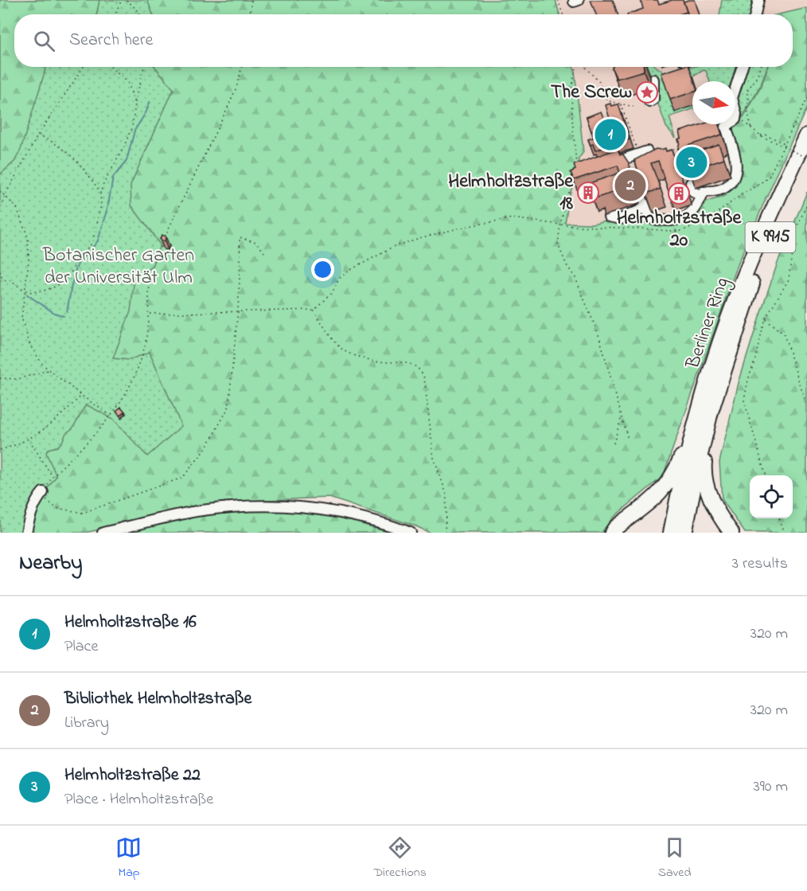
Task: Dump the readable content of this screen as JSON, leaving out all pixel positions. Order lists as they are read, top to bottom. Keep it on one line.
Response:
{"streets":{"highway":["K 9915","Berliner Ring"]},"parks":["Botanischer Garten der Universität Ulm"],"places":{"place":["The Screw"],"building":["Helmholtzstraße 18","Helmholtzstraße 20"]},"north":"right","page":{"search":"Search here","pins":["1","3","2"],"heading":["Nearby","3 results"],"list":[{"mark":"1","name":"Helmholtzstraße 16","note":"Place","value":"320 m"},{"mark":"2","name":"Bibliothek Helmholtzstraße","note":"Library","value":"320 m"},{"mark":"3","name":"Helmholtzstraße 22","note":"Place · Helmholtzstraße","value":"390 m"}],"nav":["Map","Directions","Saved"]}}
